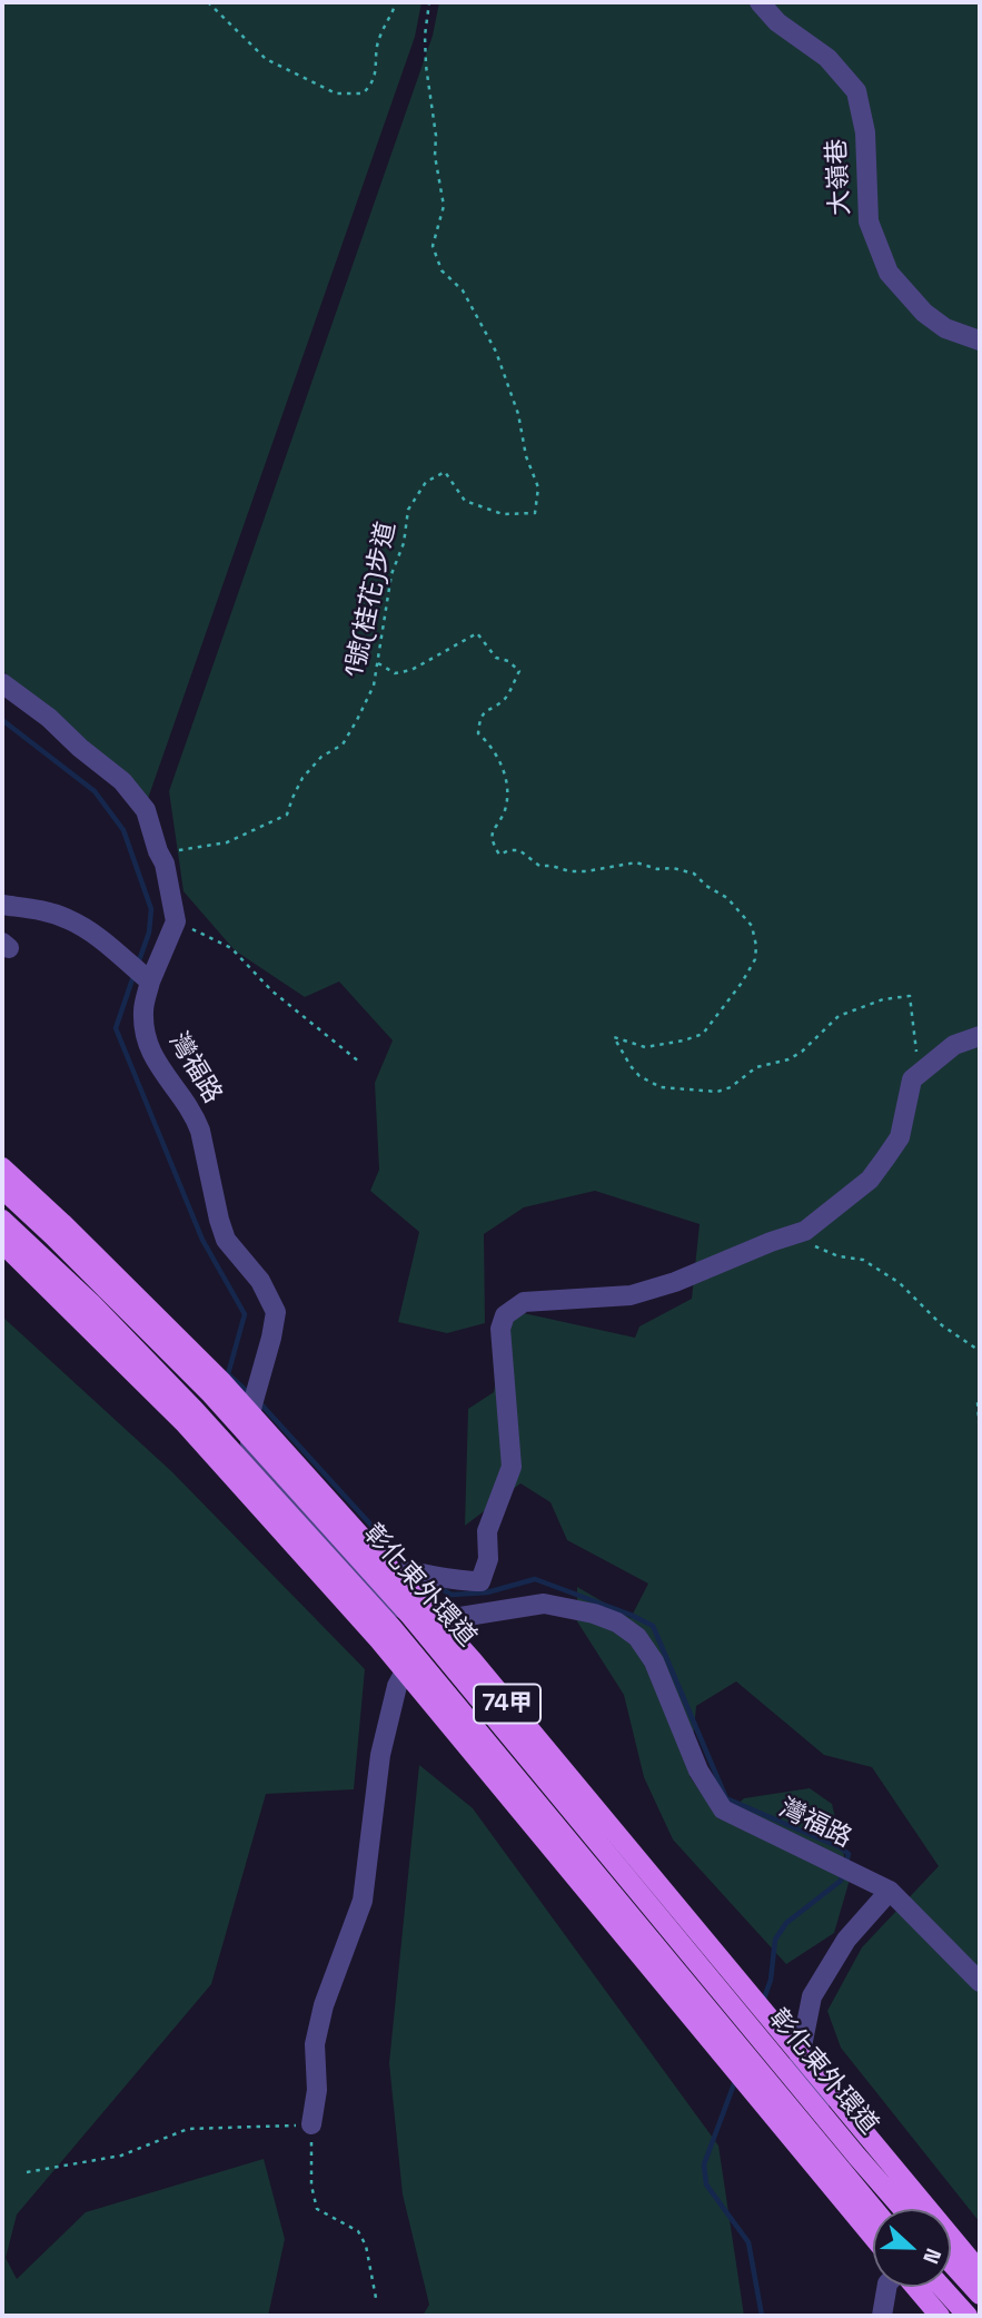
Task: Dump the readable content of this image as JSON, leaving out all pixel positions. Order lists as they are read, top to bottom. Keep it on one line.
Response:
{"streets":{"main road":["彰化東外環道","74甲"],"street":["大嶺巷","灣福路"],"path":["1號(桂花)步道"]},"north":"right"}
